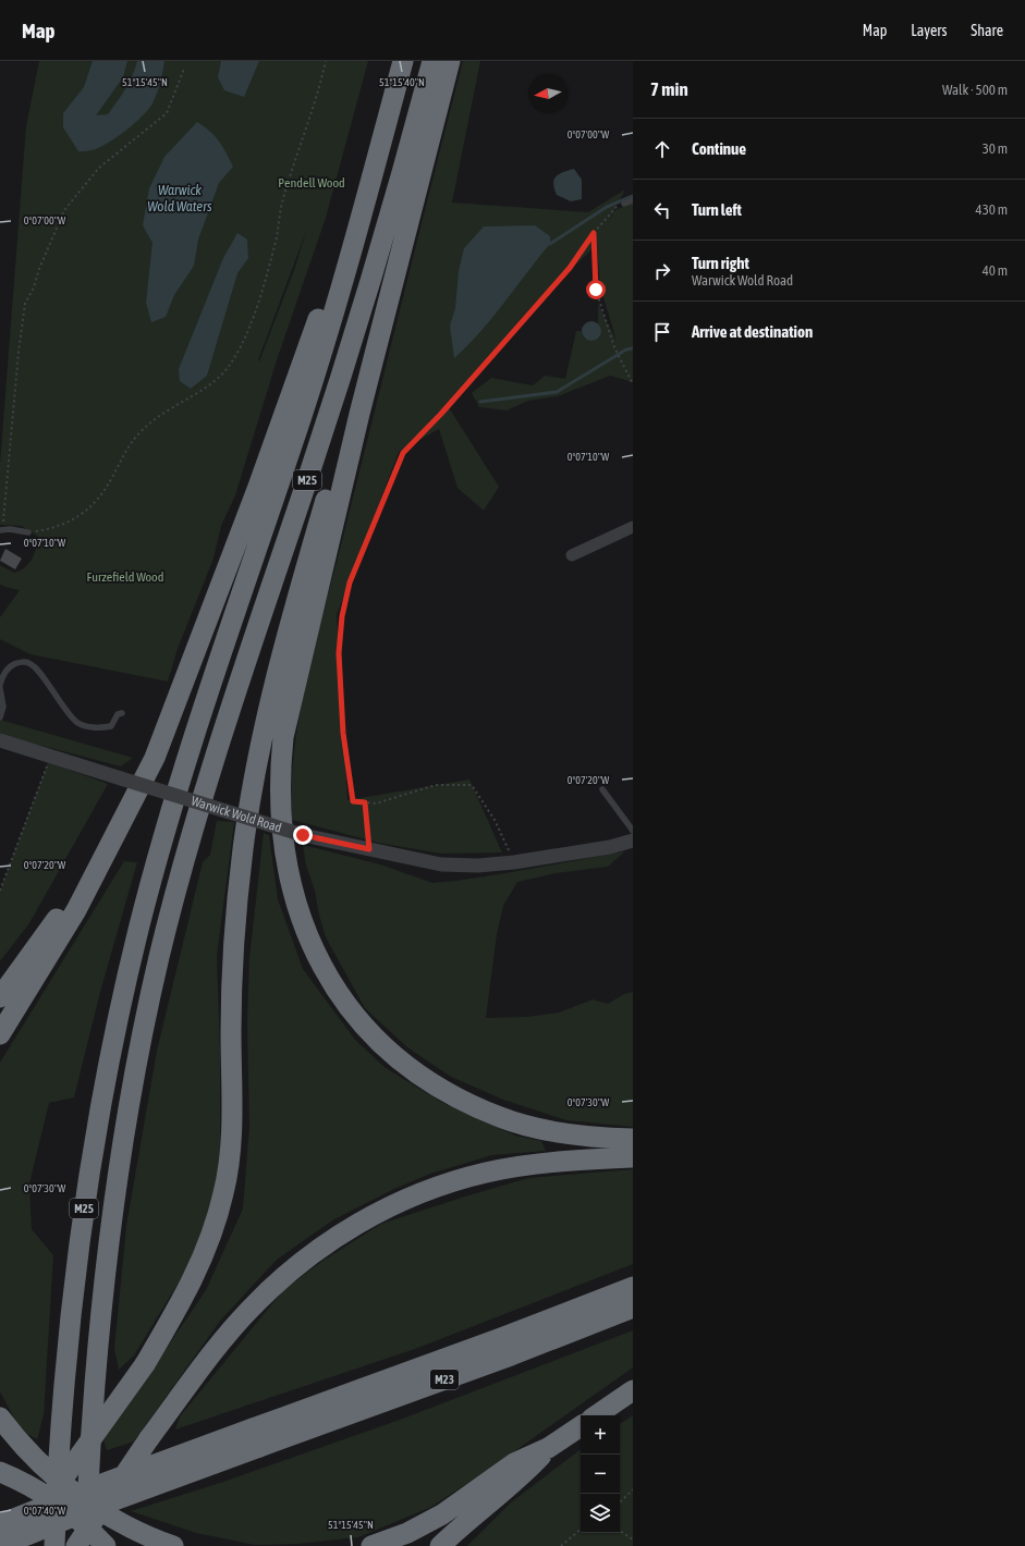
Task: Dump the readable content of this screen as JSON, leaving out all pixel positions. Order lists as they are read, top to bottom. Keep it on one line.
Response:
{"streets":{"highway":["M25","M23"],"street":["Warwick Wold Road"]},"water":["Warwick Wold Waters"],"parks":["Pendell Wood","Furzefield Wood"],"north":"left","page":{"header":"Map","nav":["Map","Layers","Share"],"heading":["7 min","Walk · 500 m"],"list":[["Continue","30 m"],["Turn left","430 m"],["Turn right","Warwick Wold Road","40 m"],"Arrive at destination"],"map_buttons":["+","−"]},"coordinates":["51°15'45\"N","51°15'40\"N","0°07'00\"W","0°07'10\"W","0°07'20\"W","0°07'30\"W","0°07'40\"W"]}
